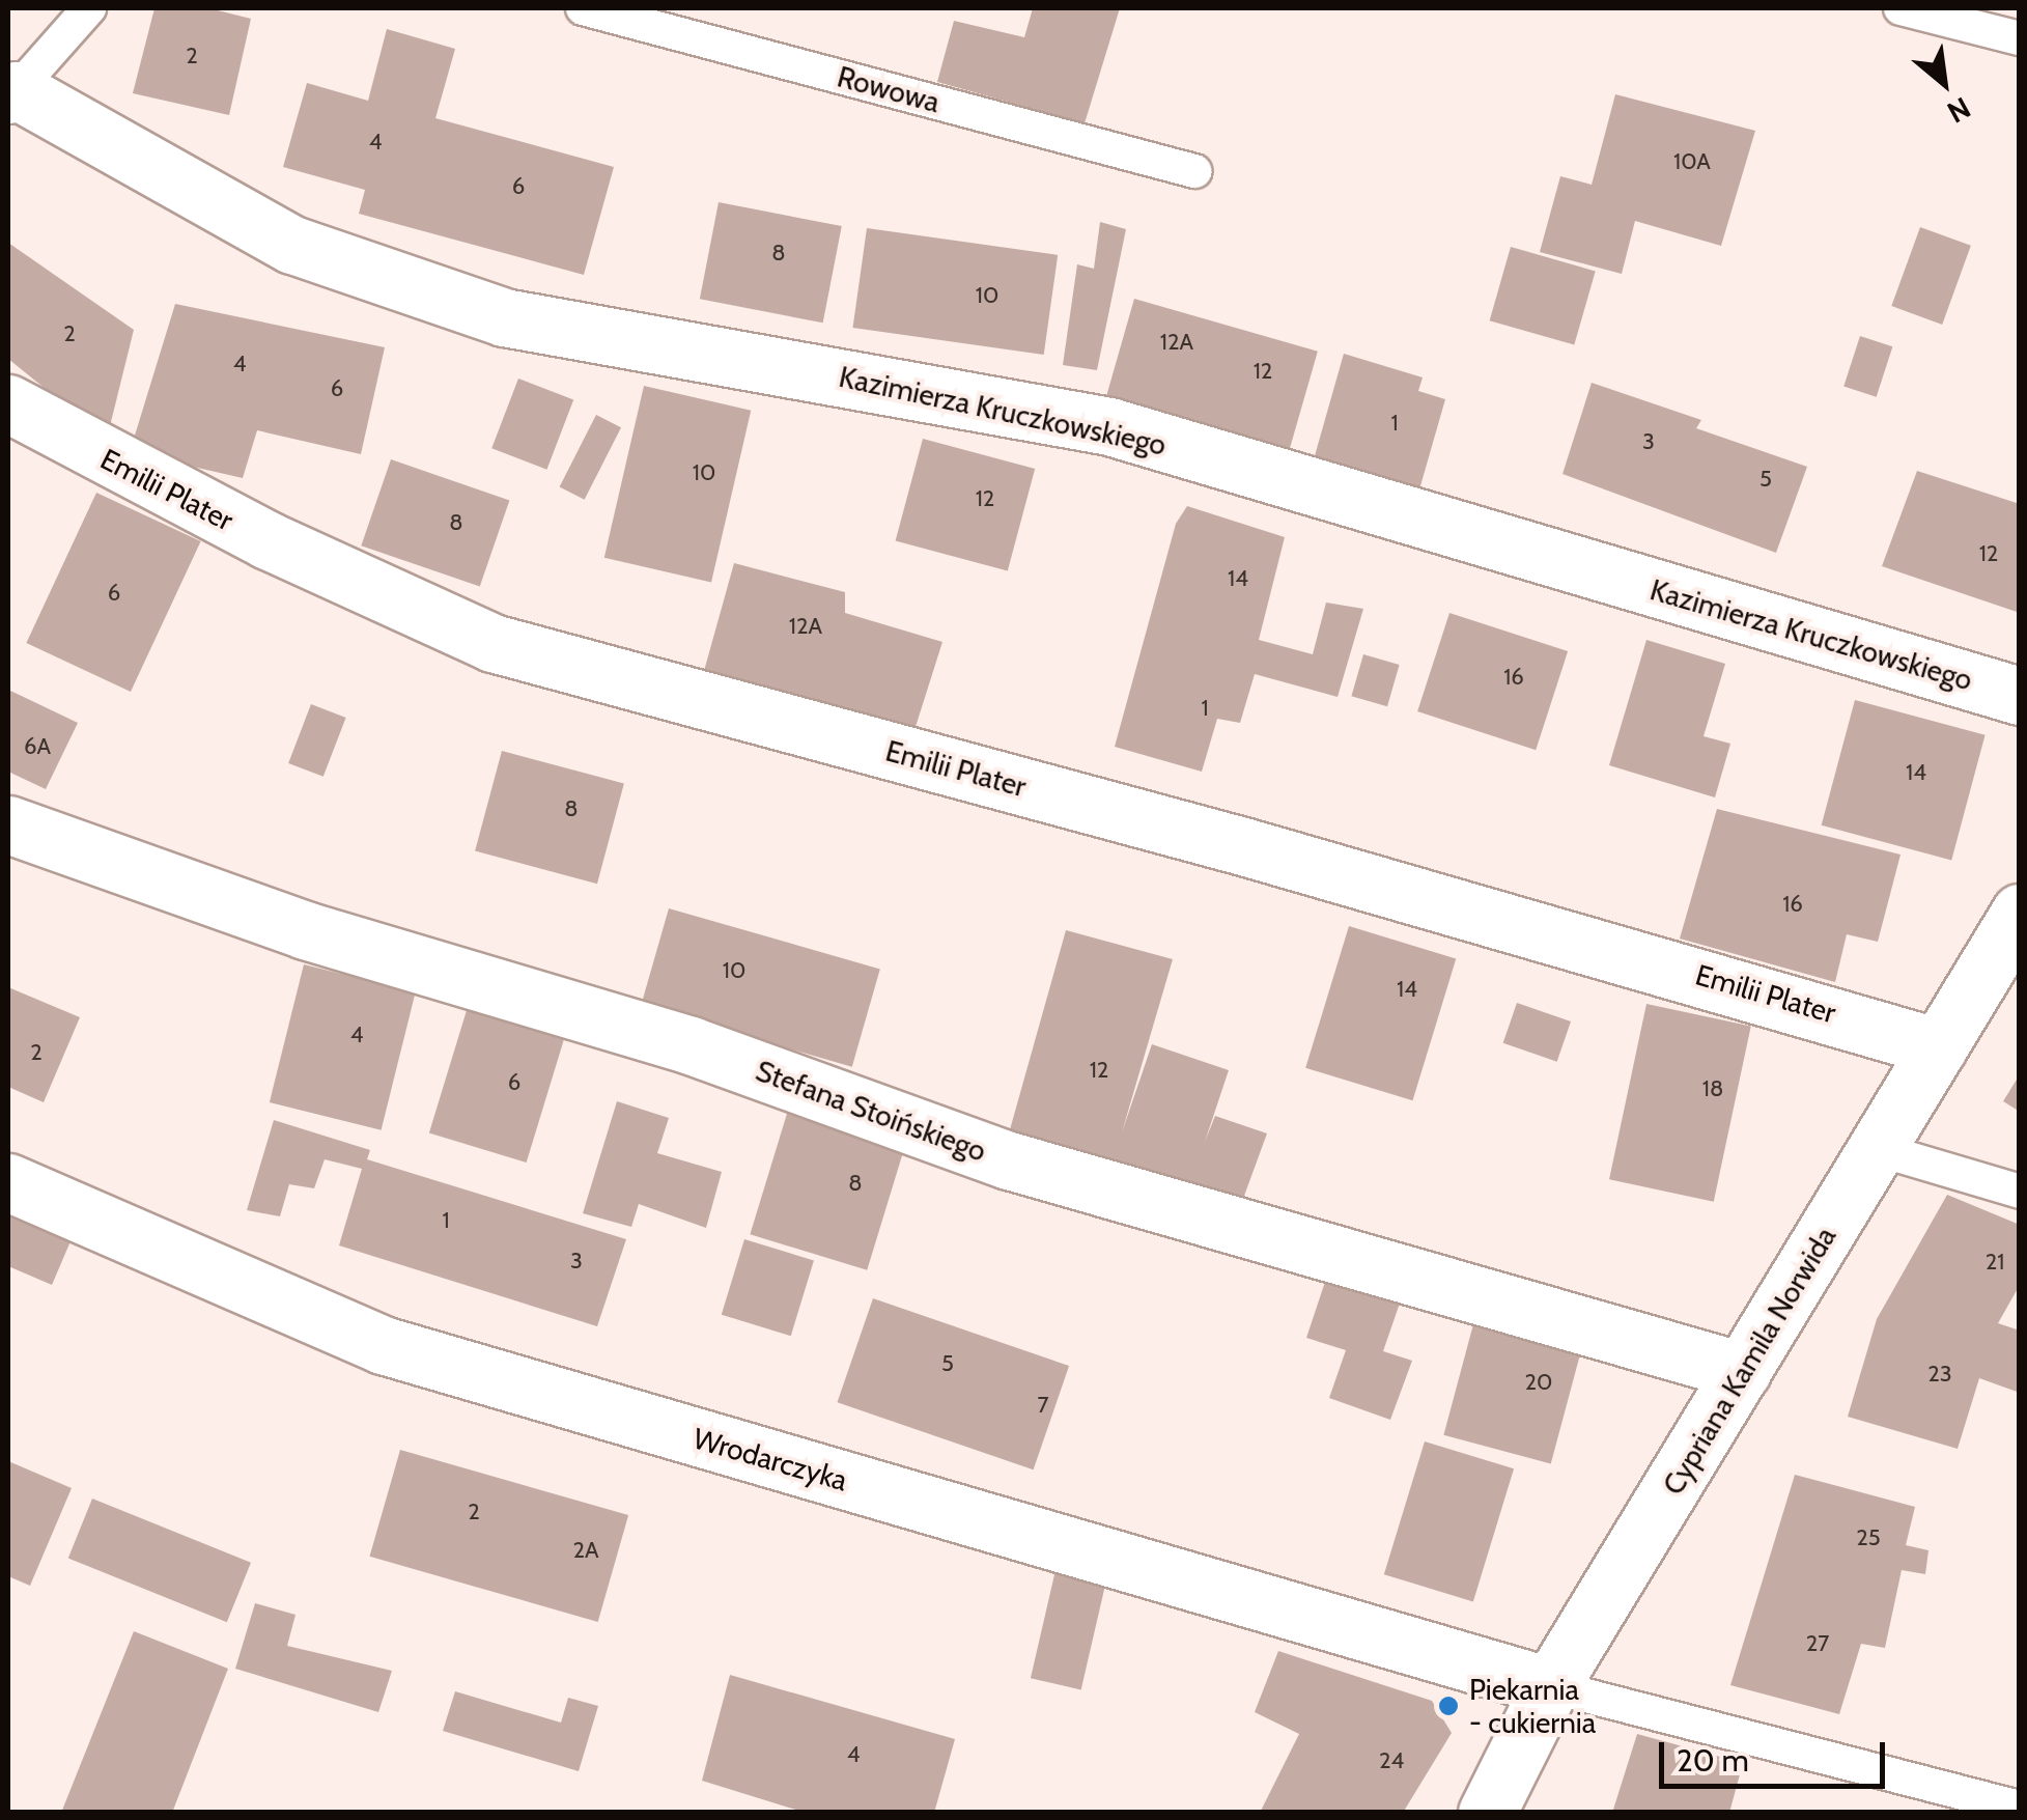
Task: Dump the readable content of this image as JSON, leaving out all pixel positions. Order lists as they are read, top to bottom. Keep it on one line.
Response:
{"streets":{"street":["Kazimierza Kruczkowskiego","Emilii Plater","Stefana Stoińskiego","Cypriana Kamila Norwida","Wrodarczyka"],"lane":["Rowowa"]},"crossings":[["Emilii Plater","Cypriana Kamila Norwida"],["Stefana Stoińskiego","Cypriana Kamila Norwida"],["Cypriana Kamila Norwida","Wrodarczyka"]],"places":["Piekarnia - cukiernia"],"house_numbers":["2","4","10A","6","8","10","2","12A","4","12","6","1","3","10","5","12","8","12","14","6","12A","16","1","6A","14","8","16","10","14","4","2","12","6","18","8","1","3","21","5","23","20","7","2","25","2A","27","4","24"],"scale_bar":"20 m","north":"bottom right"}
